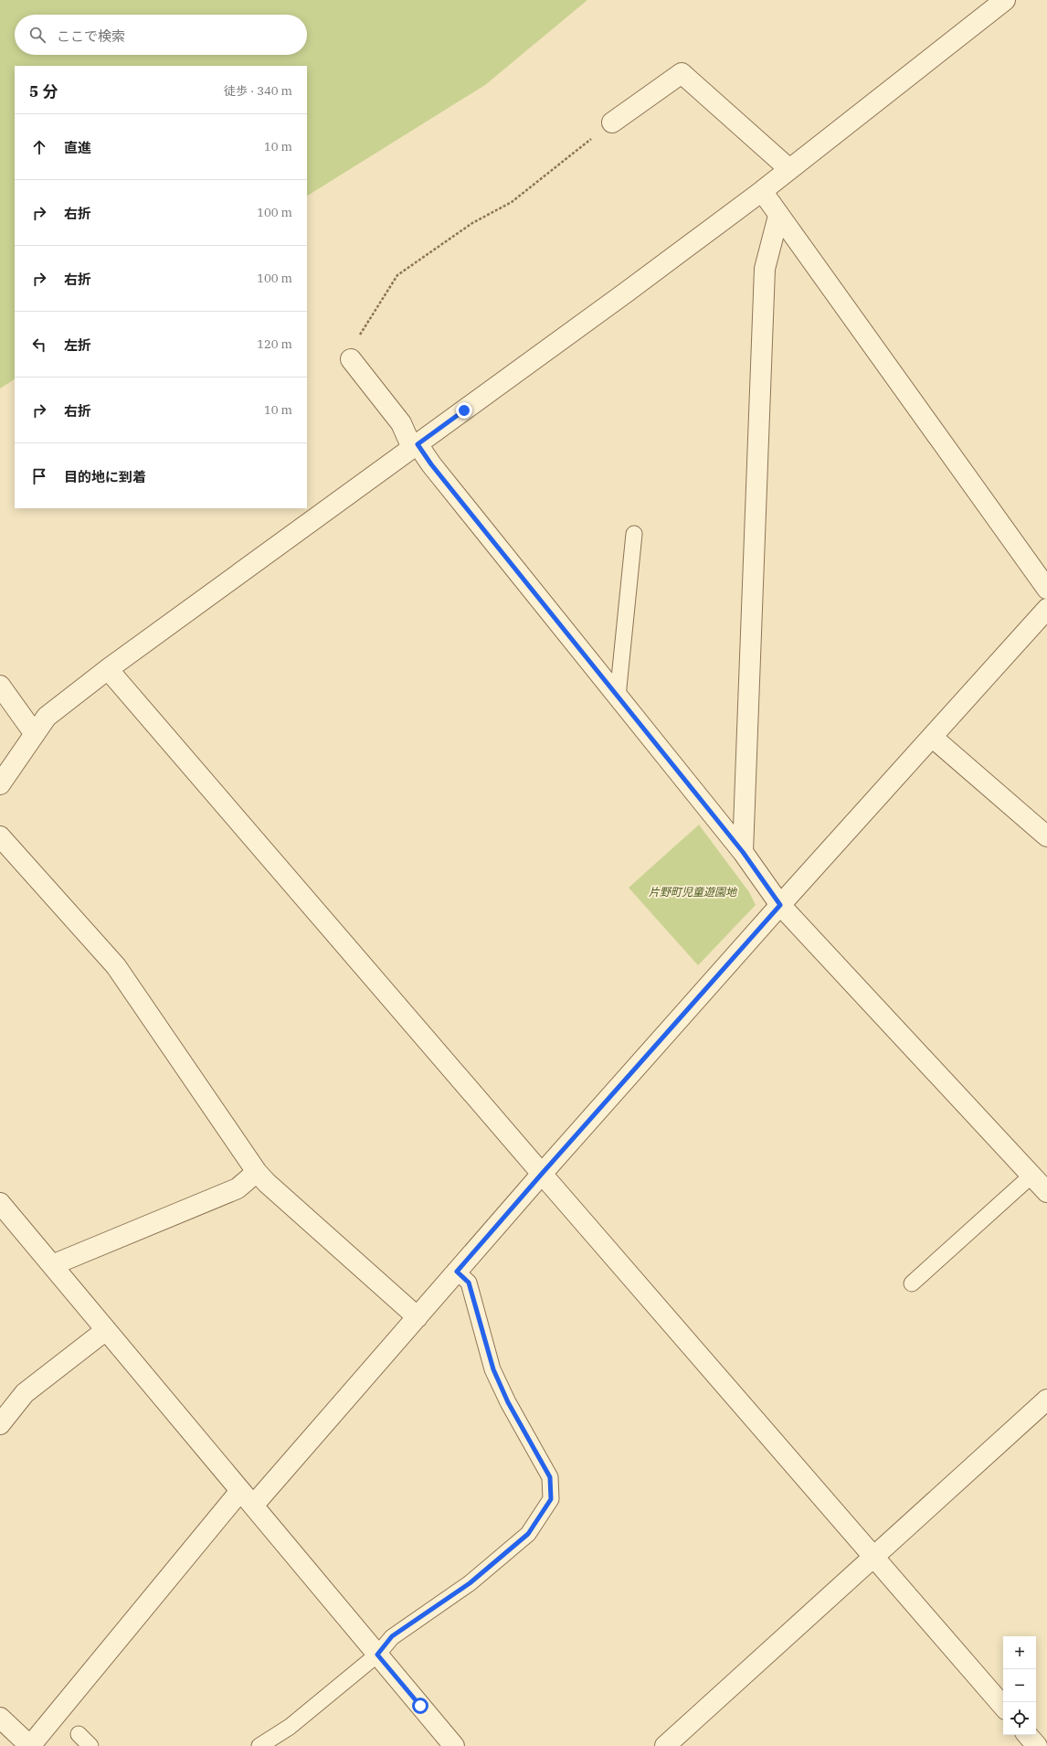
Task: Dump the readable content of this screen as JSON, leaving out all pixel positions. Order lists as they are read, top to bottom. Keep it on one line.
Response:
{"parks":["片野町児童遊園地"],"page":{"search":"ここで検索","heading":["5 分","徒歩 · 340 m"],"list":[["直進","10 m"],["右折","100 m"],["右折","100 m"],["左折","120 m"],["右折","10 m"],"目的地に到着"],"map_buttons":["+","−"]}}
